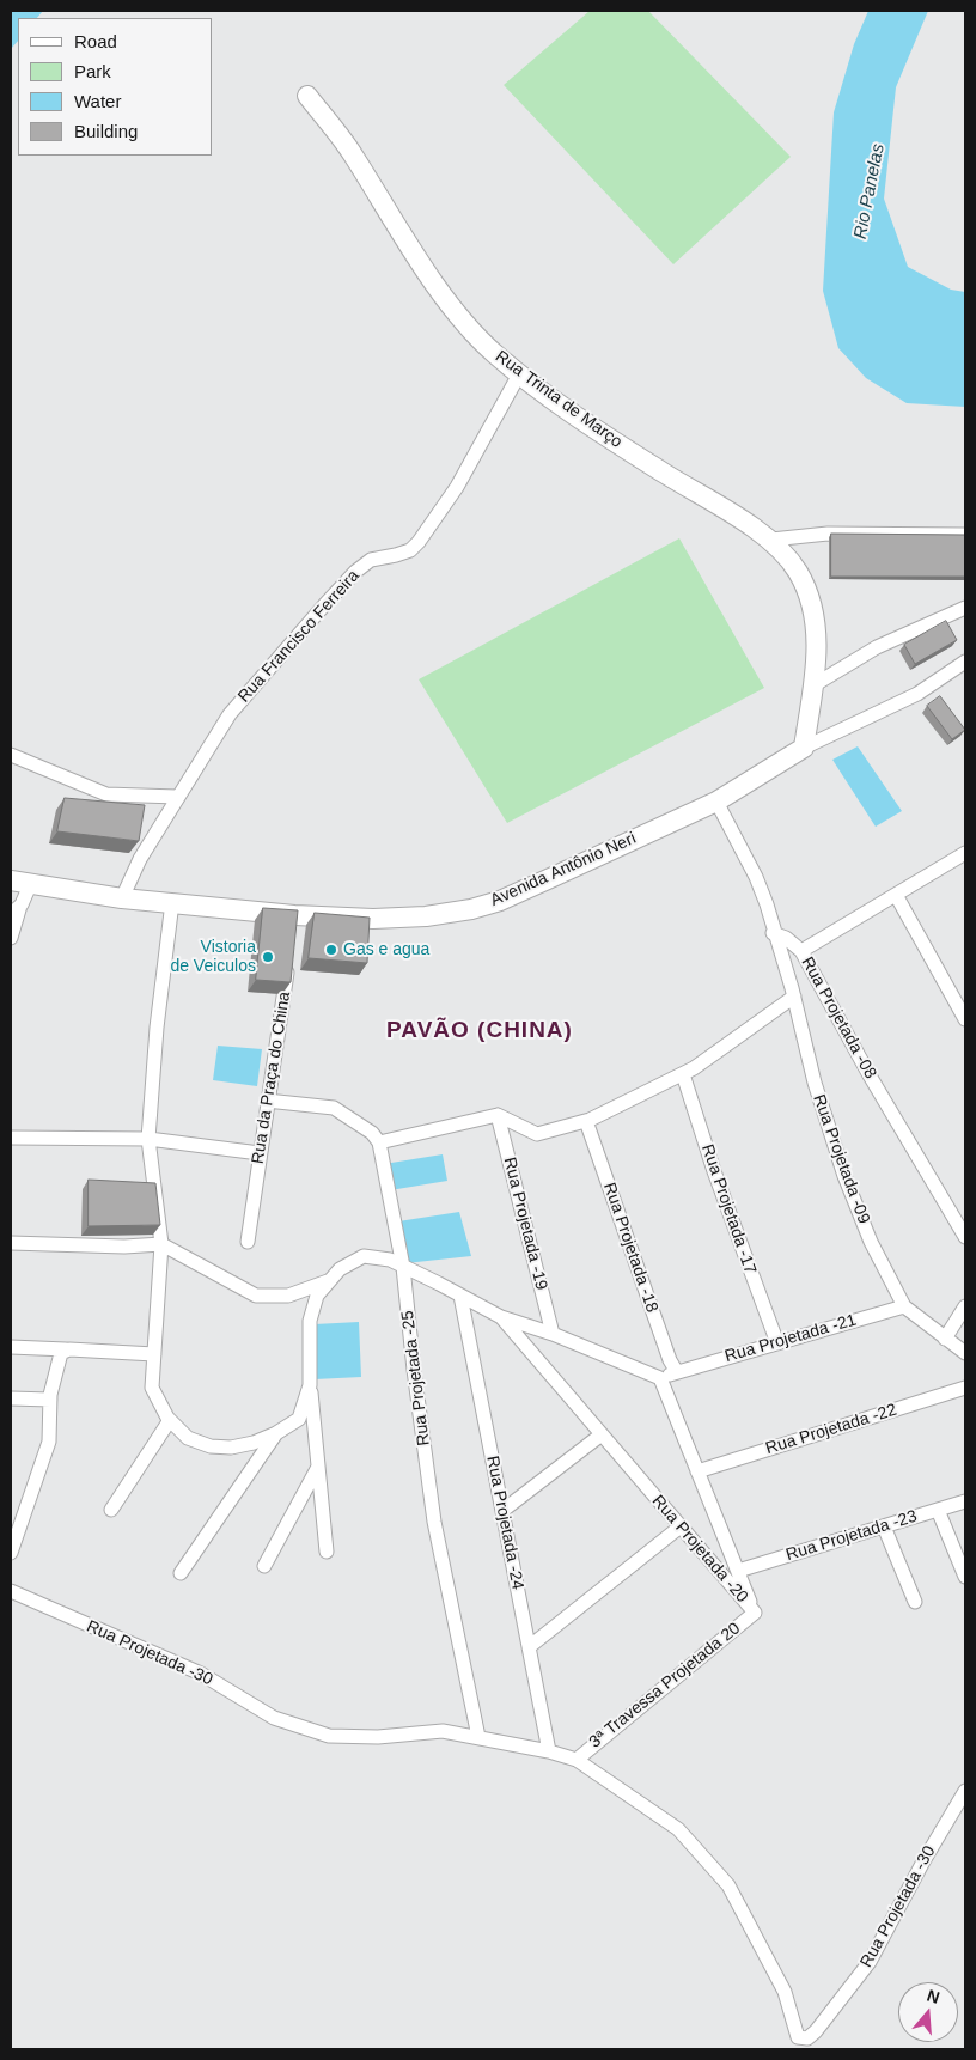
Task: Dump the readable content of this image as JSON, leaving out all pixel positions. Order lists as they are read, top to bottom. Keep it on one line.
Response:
{"streets":{"street":["Rua Trinta de Março","Rua Francisco Ferreira","Avenida Antônio Neri","Rua Projetada -08","Rua da Praça do China","Rua Projetada -09","Rua Projetada -17","Rua Projetada -19","Rua Projetada -18","Rua Projetada -21","Rua Projetada -25","Rua Projetada -22","Rua Projetada -24","Rua Projetada -23","Rua Projetada -20","Rua Projetada -30","3ª Travessa Projetada 20"]},"crossings":[["Rua Trinta de Março","Rua Francisco Ferreira"],["Rua Francisco Ferreira","Avenida Antônio Neri"],["Rua Projetada -08","Rua Projetada -09"],["Rua Projetada -09","Rua Projetada -21"],["Rua Projetada -17","Rua Projetada -21"],["Rua Projetada -18","Rua Projetada -21"],["Rua Projetada -21","Rua Projetada -20"],["Rua Projetada -25","Rua Projetada -20"],["Rua Projetada -25","Rua Projetada -30"],["Rua Projetada -22","Rua Projetada -20"],["Rua Projetada -24","Rua Projetada -20"],["Rua Projetada -24","Rua Projetada -30"],["Rua Projetada -23","Rua Projetada -20"],["Rua Projetada -20","3ª Travessa Projetada 20"],["Rua Projetada -30","3ª Travessa Projetada 20"]],"districts":["PAVÃO (CHINA)"],"water":["Rio Panelas"],"places":["Gas e agua","Vistoria de Veiculos"],"legend":["Road","Park","Water","Building"],"north":"top"}
